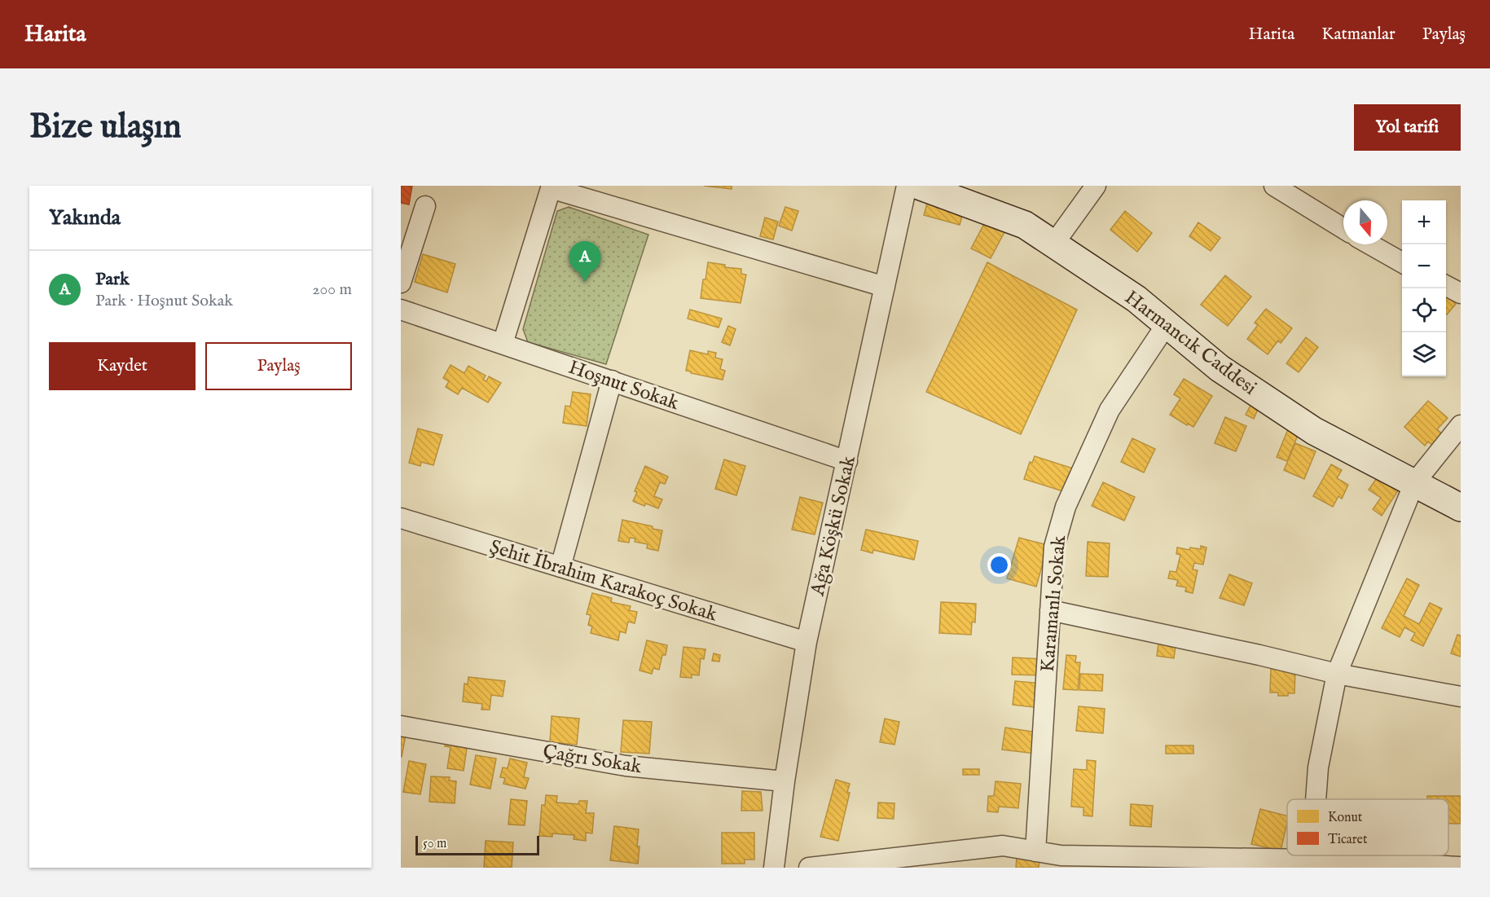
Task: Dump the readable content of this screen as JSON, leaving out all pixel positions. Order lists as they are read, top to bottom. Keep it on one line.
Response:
{"streets":{"street":["Harmancık Caddesi","Hoşnut Sokak","Ağa Köşkü Sokak","Şehit İbrahim Karakoç Sokak","Karamanlı Sokak","Çağrı Sokak"]},"crossings":[["Harmancık Caddesi","Karamanlı Sokak"],["Hoşnut Sokak","Ağa Köşkü Sokak"],["Ağa Köşkü Sokak","Şehit İbrahim Karakoç Sokak"],["Ağa Köşkü Sokak","Çağrı Sokak"]],"legend":["Konut","Ticaret"],"scale_bar":"50 m","north":"bottom","page":{"header":"Harita","nav":["Harita","Katmanlar","Paylaş"],"buttons":["Yol tarifi",["Kaydet","Paylaş"]],"title":"Bize ulaşın","heading":"Yakında","map_buttons":["+","−"],"pins":"A","list":[{"mark":"A","name":"Park","note":"Park · Hoşnut Sokak","value":"200 m"}],"scale":"50 m"}}
